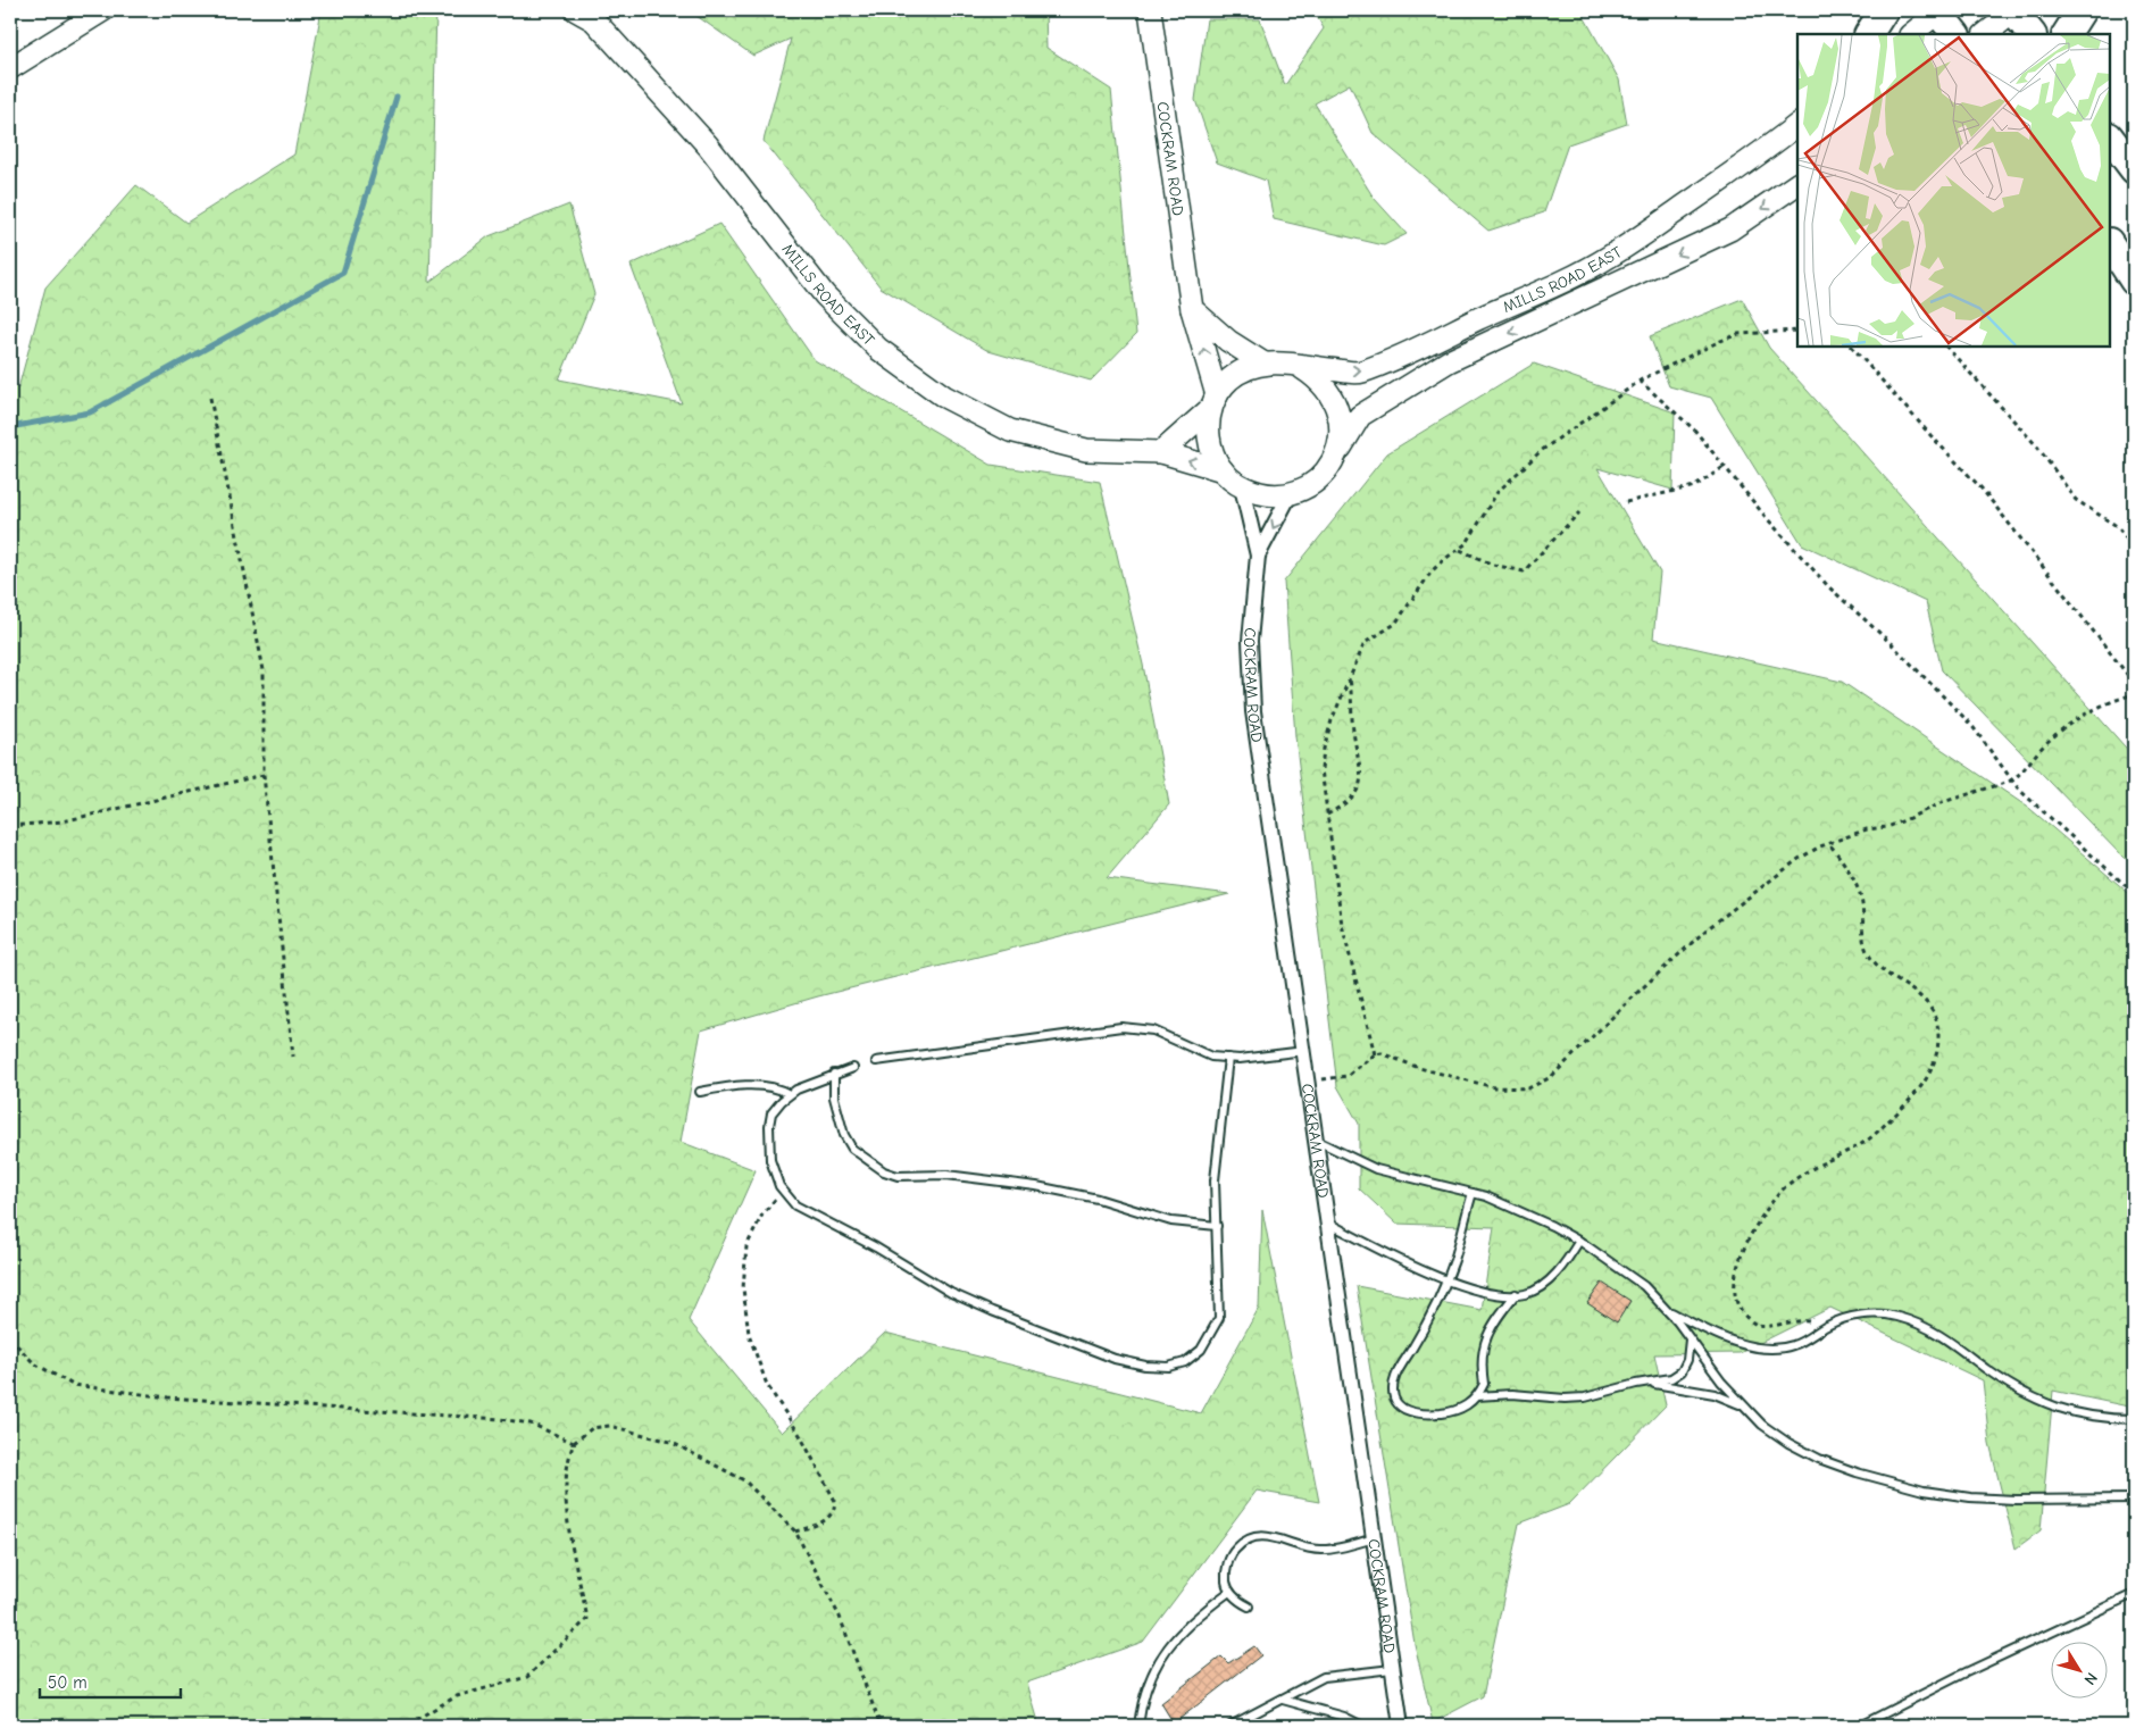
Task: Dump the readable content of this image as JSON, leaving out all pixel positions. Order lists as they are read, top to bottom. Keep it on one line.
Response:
{"streets":{"main road":["COCKRAM ROAD","MILLS ROAD EAST"]},"crossings":[["COCKRAM ROAD","MILLS ROAD EAST"]],"scale_bar":"50 m","north":"bottom right"}
